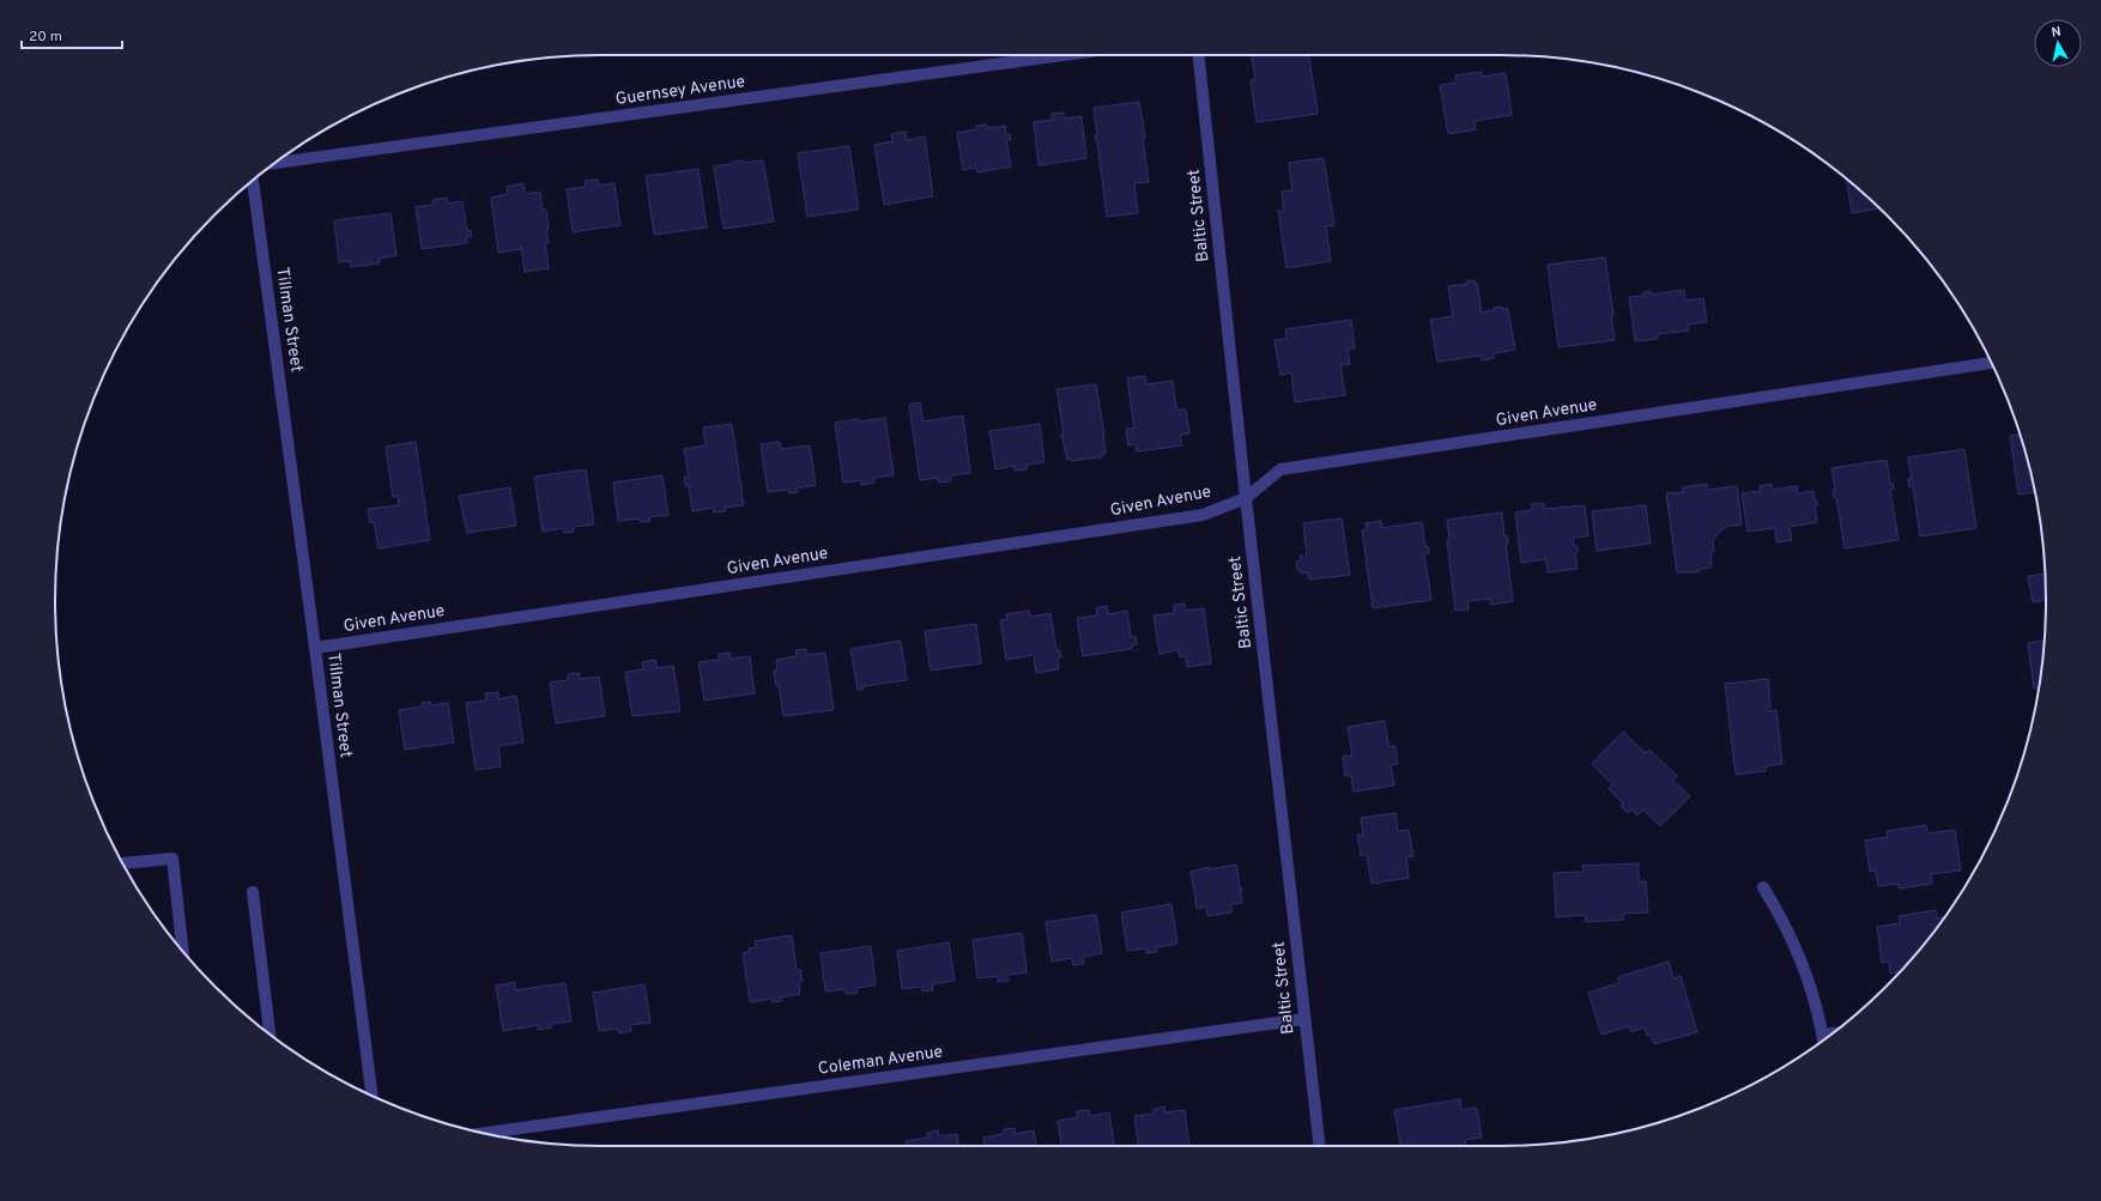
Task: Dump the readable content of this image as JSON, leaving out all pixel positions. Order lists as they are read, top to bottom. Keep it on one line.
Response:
{"streets":{"street":["Guernsey Avenue","Baltic Street","Tillman Street","Given Avenue","Coleman Avenue"]},"crossings":[["Baltic Street","Given Avenue"],["Baltic Street","Coleman Avenue"],["Tillman Street","Given Avenue"]],"scale_bar":"20 m","north":"top"}
